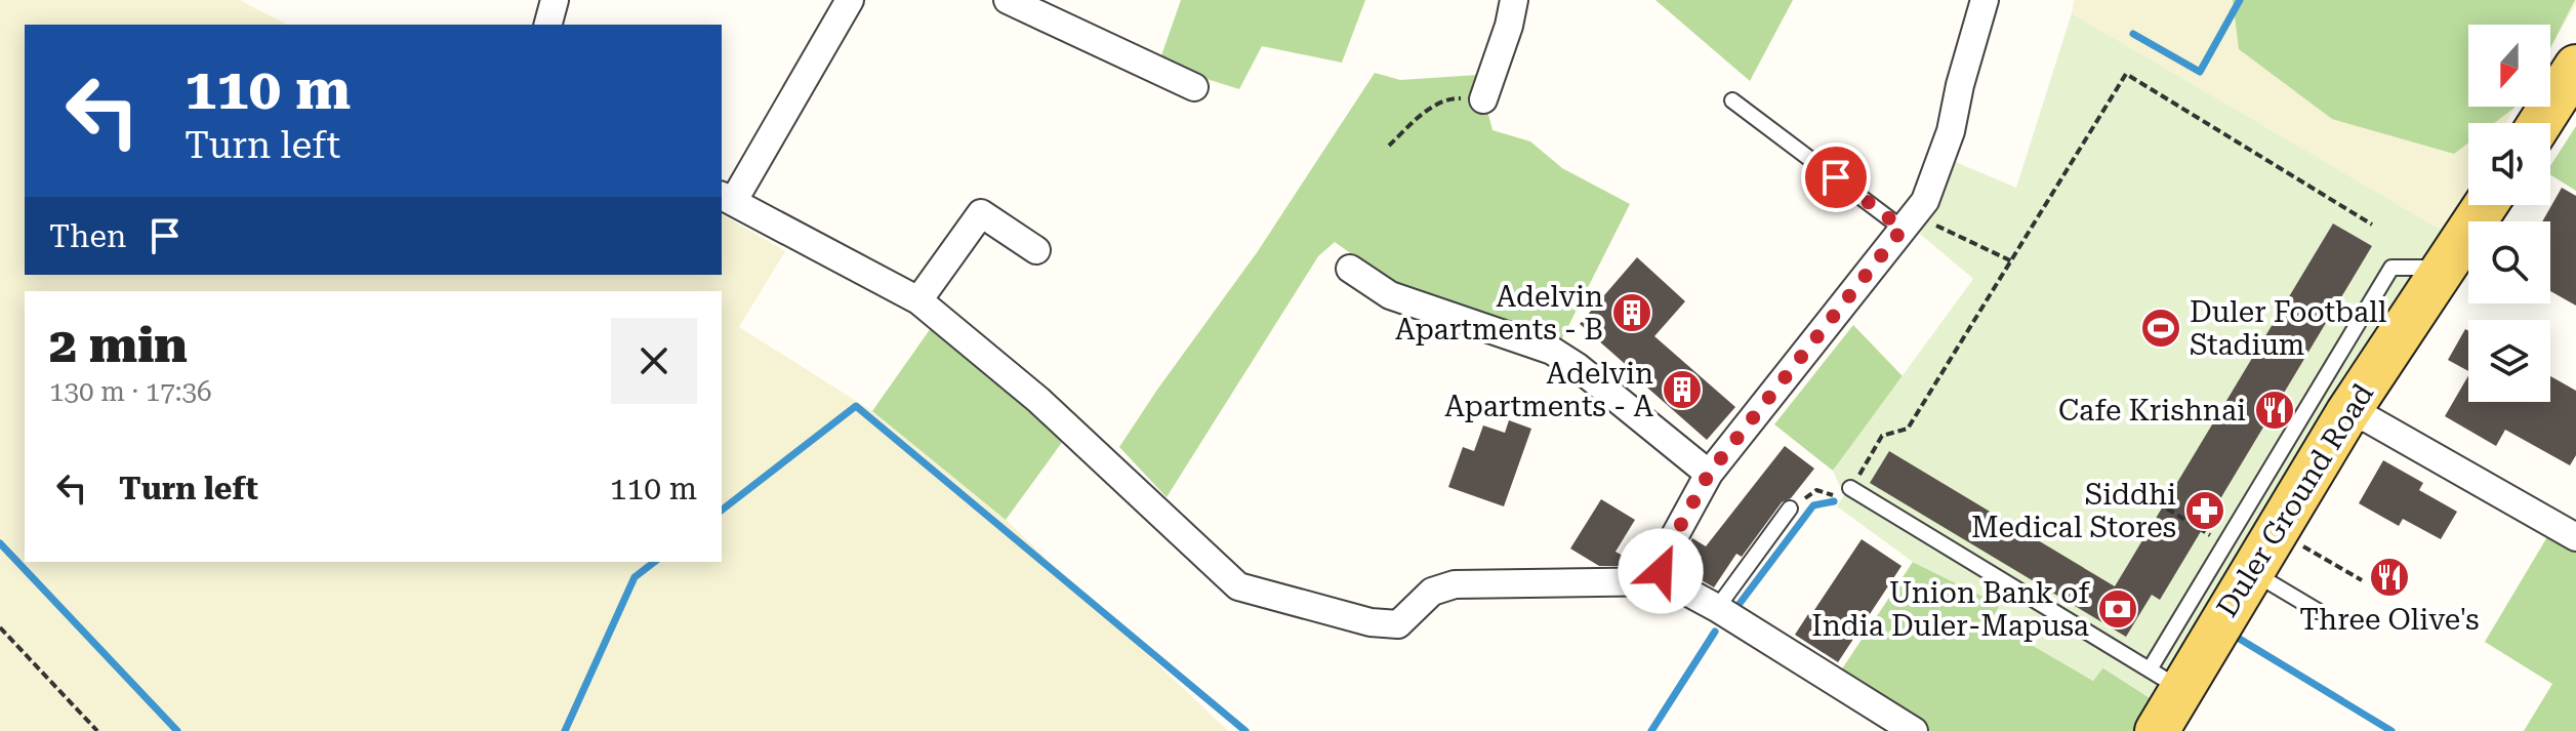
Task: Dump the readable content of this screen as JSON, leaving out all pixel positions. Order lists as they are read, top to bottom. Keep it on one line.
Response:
{"streets":{"main road":["Duler Ground Road"]},"places":{"building":["Adelvin Apartments - B","Adelvin Apartments - A"],"sports":["Duler Football Stadium"],"restaurant":["Cafe Krishnai","Three Olive's"],"pharmacy":["Siddhi Medical Stores"],"bank":["Union Bank of India Duler-Mapusa"]},"north":"bottom","page":{"turn":["110 m","Turn left"],"then":"Then","heading":["2 min","130 m · 17:36"],"list":[{"name":"Turn left","value":"110 m"}]}}
